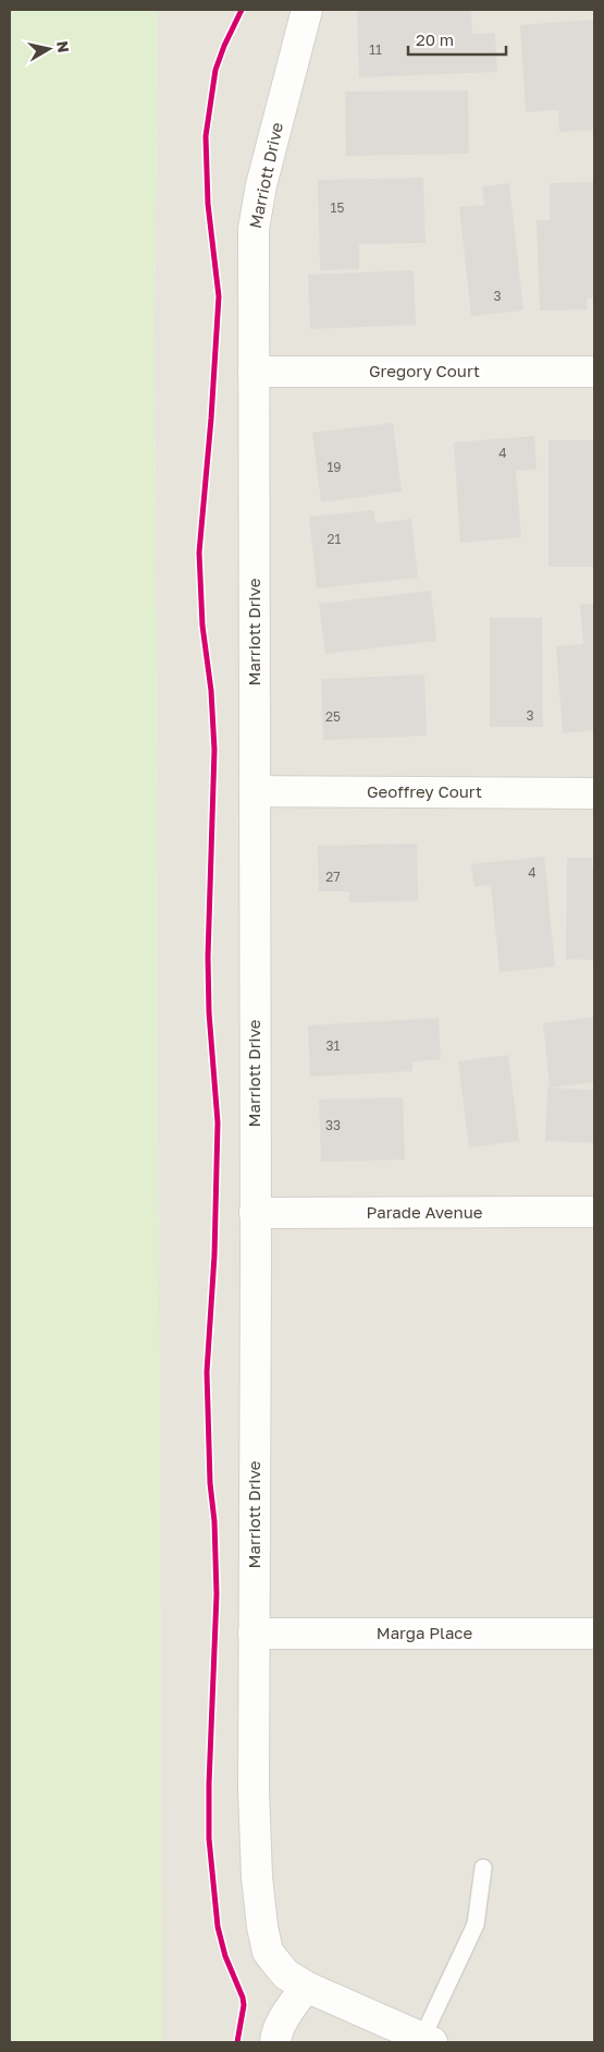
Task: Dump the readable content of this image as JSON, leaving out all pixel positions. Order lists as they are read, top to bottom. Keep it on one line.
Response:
{"streets":{"street":["Marriott Drive","Gregory Court","Geoffrey Court","Parade Avenue","Marga Place"]},"crossings":[["Marriott Drive","Gregory Court"],["Marriott Drive","Geoffrey Court"],["Marriott Drive","Parade Avenue"],["Marriott Drive","Marga Place"]],"house_numbers":["11","15","3","4","19","21","3","25","4","27","31","33"],"scale_bar":"20 m","north":"right"}
